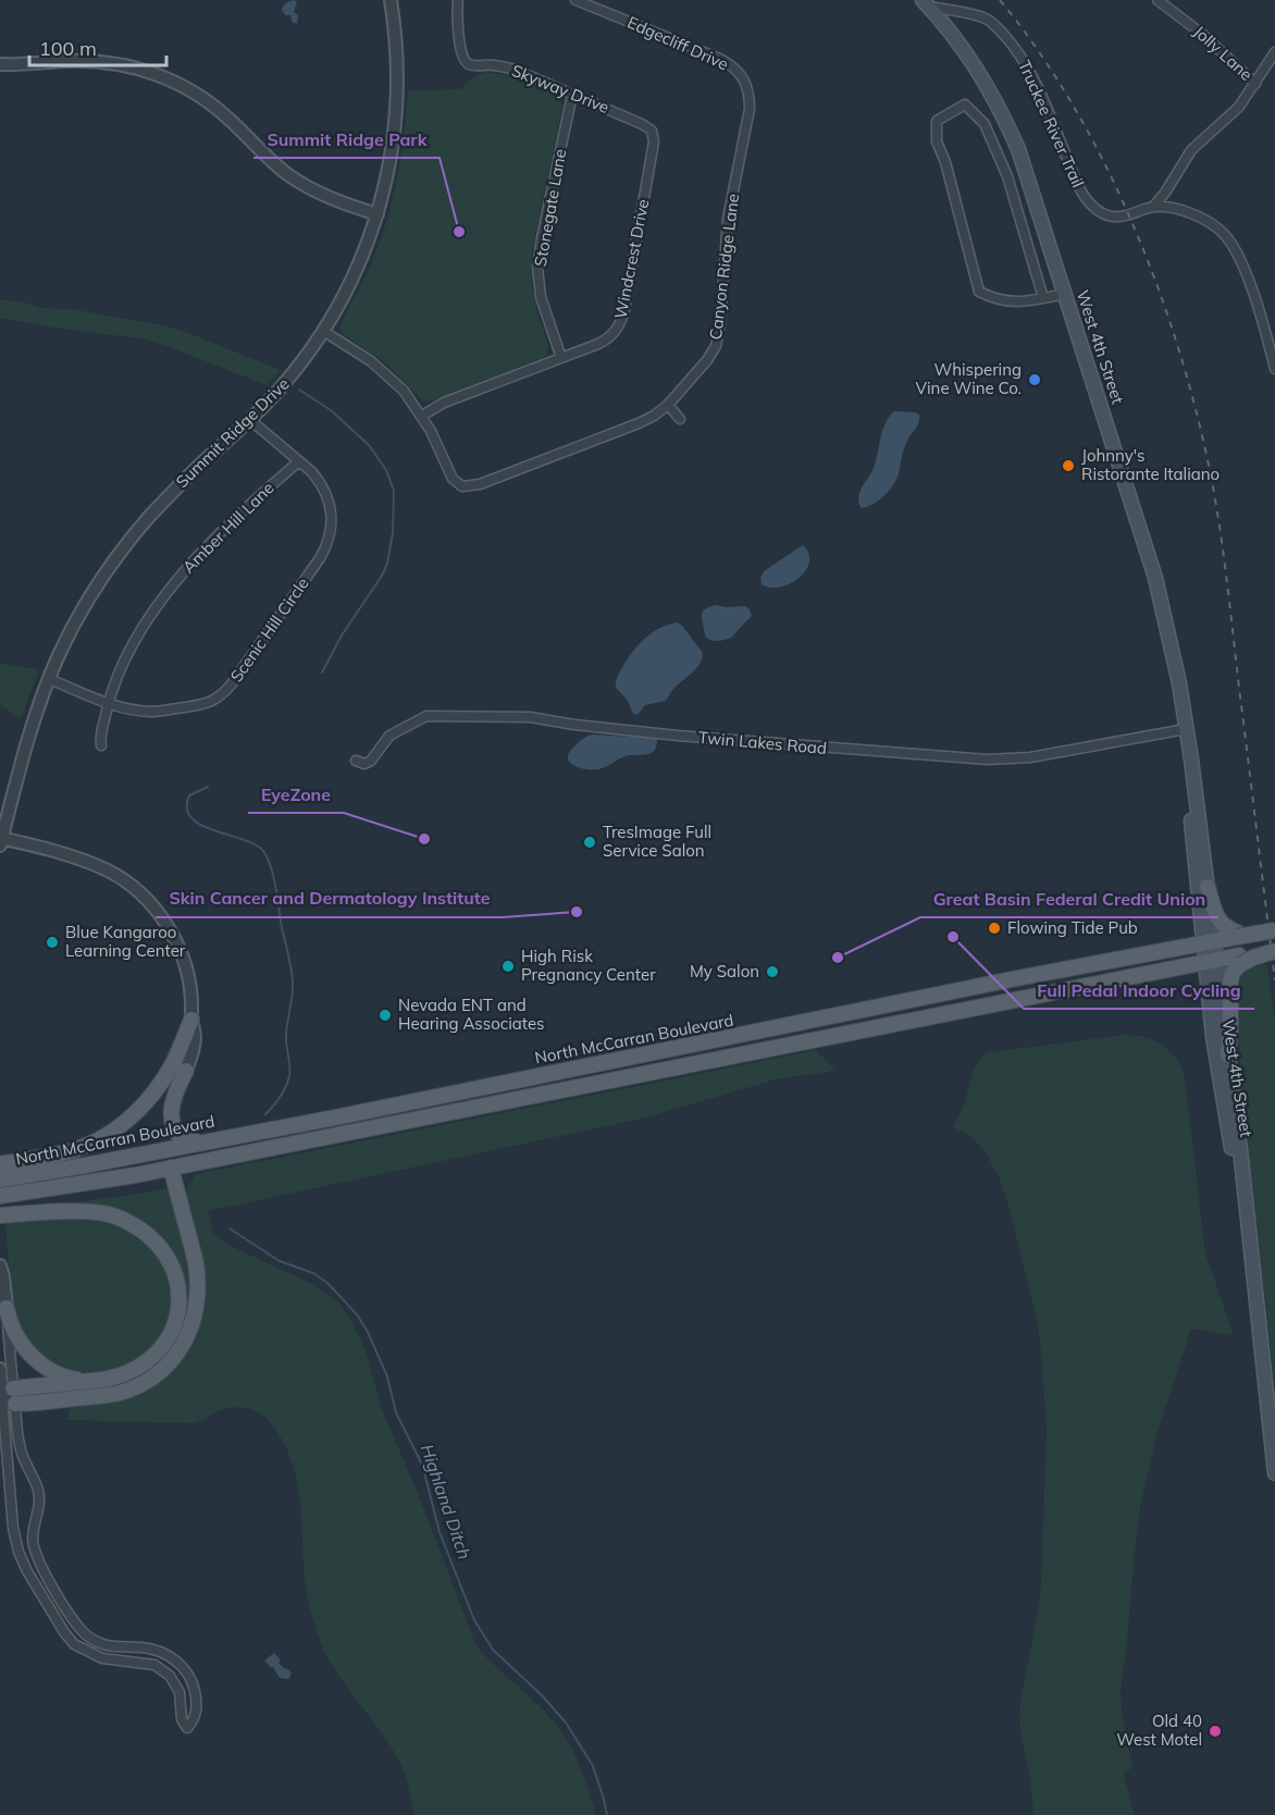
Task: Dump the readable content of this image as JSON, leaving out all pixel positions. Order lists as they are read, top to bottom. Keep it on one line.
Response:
{"streets":{"main road":["West 4th Street","North McCarran Boulevard"],"street":["Edgecliff Drive","Jolly Lane","Skyway Drive","Truckee River Trail","Stonegate Lane","Windcrest Drive","Canyon Ridge Lane","Summit Ridge Drive","Amber Hill Lane","Scenic Hill Circle","Twin Lakes Road"]},"crossings":[["Edgecliff Drive","Canyon Ridge Lane"],["Skyway Drive","Stonegate Lane"],["Skyway Drive","Windcrest Drive"],["Truckee River Trail","West 4th Street"],["Stonegate Lane","Windcrest Drive"],["Windcrest Drive","Canyon Ridge Lane"],["West 4th Street","Twin Lakes Road"],["West 4th Street","North McCarran Boulevard"],["Summit Ridge Drive","Scenic Hill Circle"],["Amber Hill Lane","Scenic Hill Circle"]],"water":["Highland Ditch"],"places":["Summit Ridge Park","Whispering Vine Wine Co.","Johnny's Ristorante Italiano","EyeZone","TresImage Full Service Salon","Skin Cancer and Dermatology Institute","Flowing Tide Pub","Full Pedal Indoor Cycling","Blue Kangaroo Learning Center","Great Basin Federal Credit Union","High Risk Pregnancy Center","My Salon","Nevada ENT and Hearing Associates","Old 40 West Motel"],"scale_bar":"100 m"}
